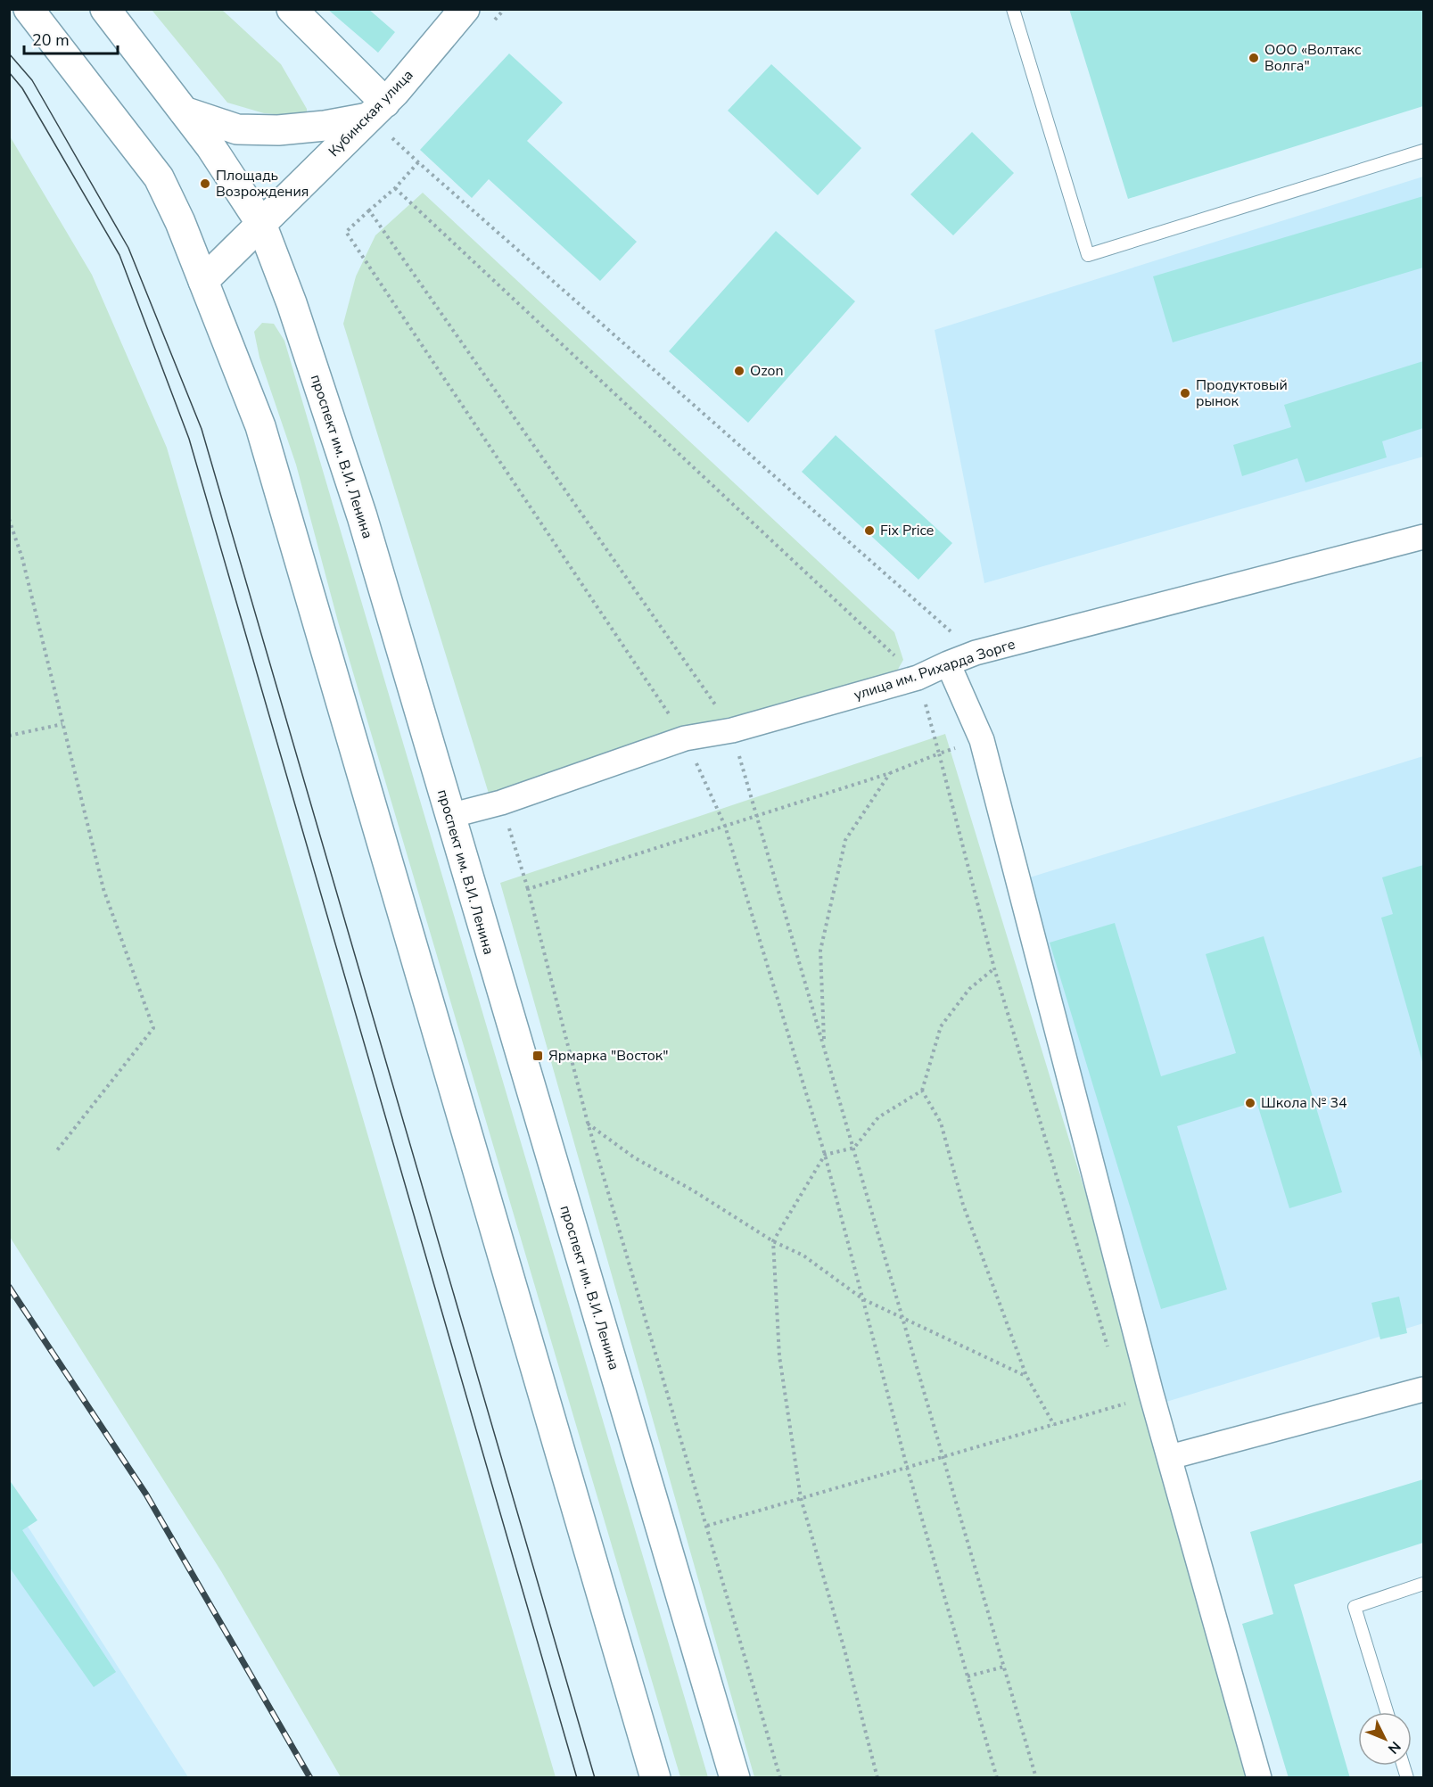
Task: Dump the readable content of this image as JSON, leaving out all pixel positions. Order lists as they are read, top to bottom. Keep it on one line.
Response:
{"streets":{"main road":["Кубинская улица","проспект им. В.И. Ленина"],"street":["улица им. Рихарда Зорге"]},"crossings":[["Кубинская улица","проспект им. В.И. Ленина"],["проспект им. В.И. Ленина","улица им. Рихарда Зорге"]],"places":{"other":["ООО «Волтакс Волга\"","Площадь Возрождения","Ozon","Продуктовый рынок","Fix Price","Школа № 34"],"transit":["Ярмарка \"Восток\""]},"scale_bar":"20 m","north":"bottom right"}
